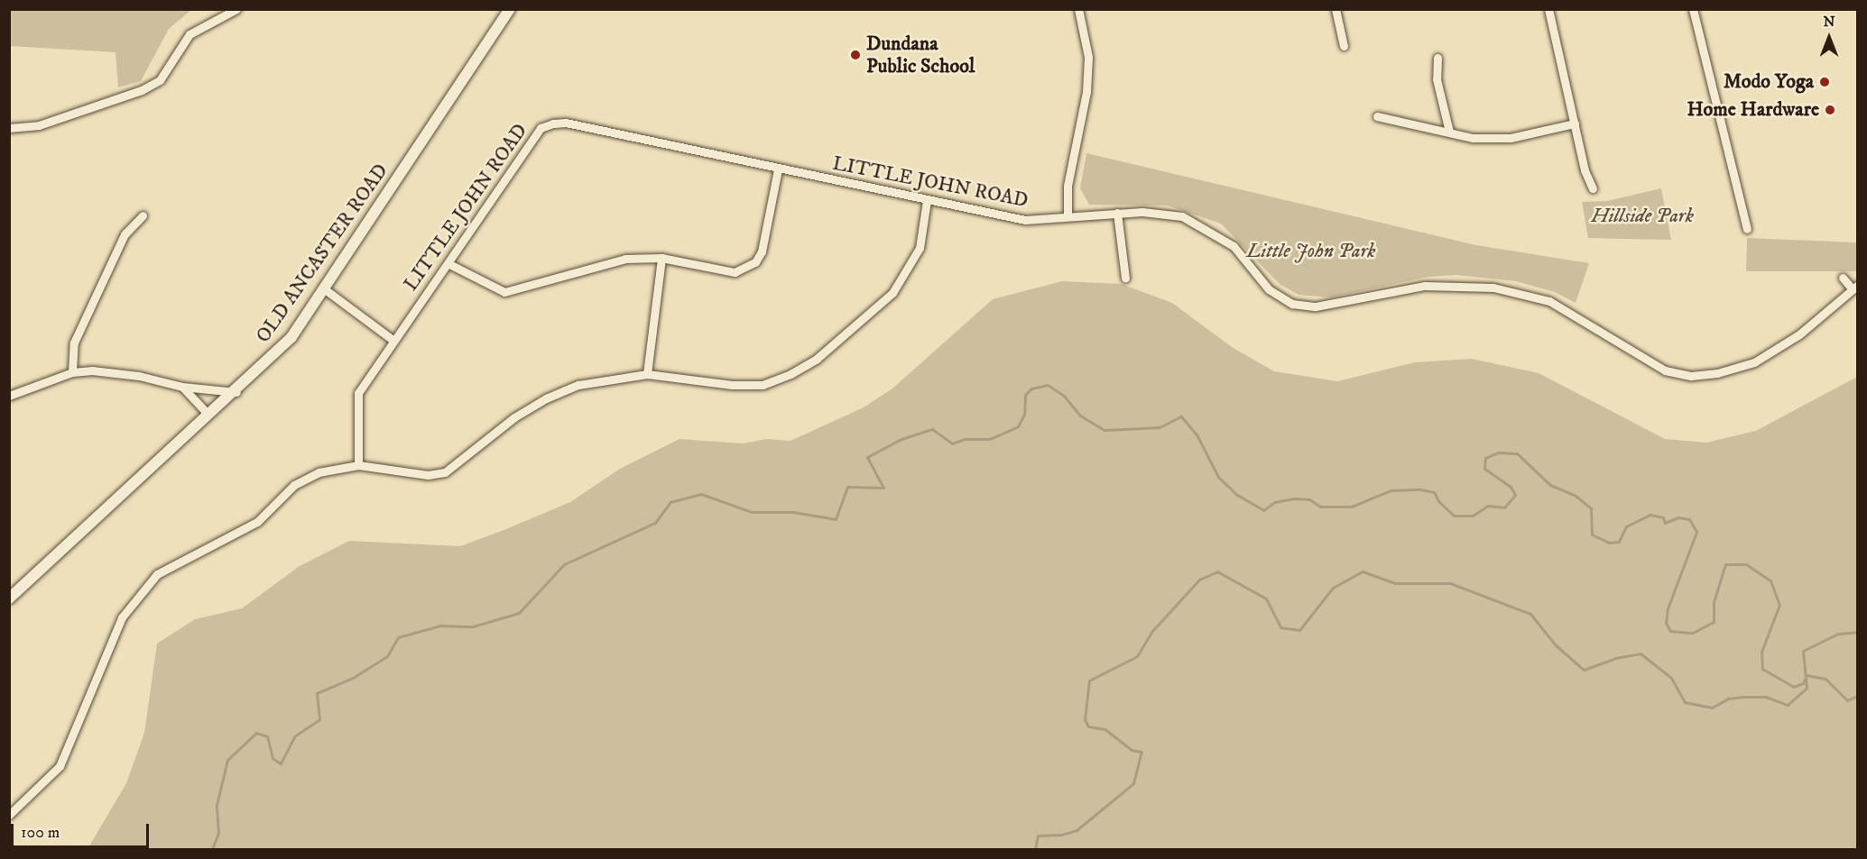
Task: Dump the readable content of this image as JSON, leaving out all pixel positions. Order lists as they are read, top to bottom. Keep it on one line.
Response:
{"streets":{"street":["LITTLE JOHN ROAD","OLD ANCASTER ROAD"]},"parks":["Hillside Park","Little John Park"],"places":["Dundana Public School","Modo Yoga","Home Hardware"],"scale_bar":"100 m","north":"top"}
